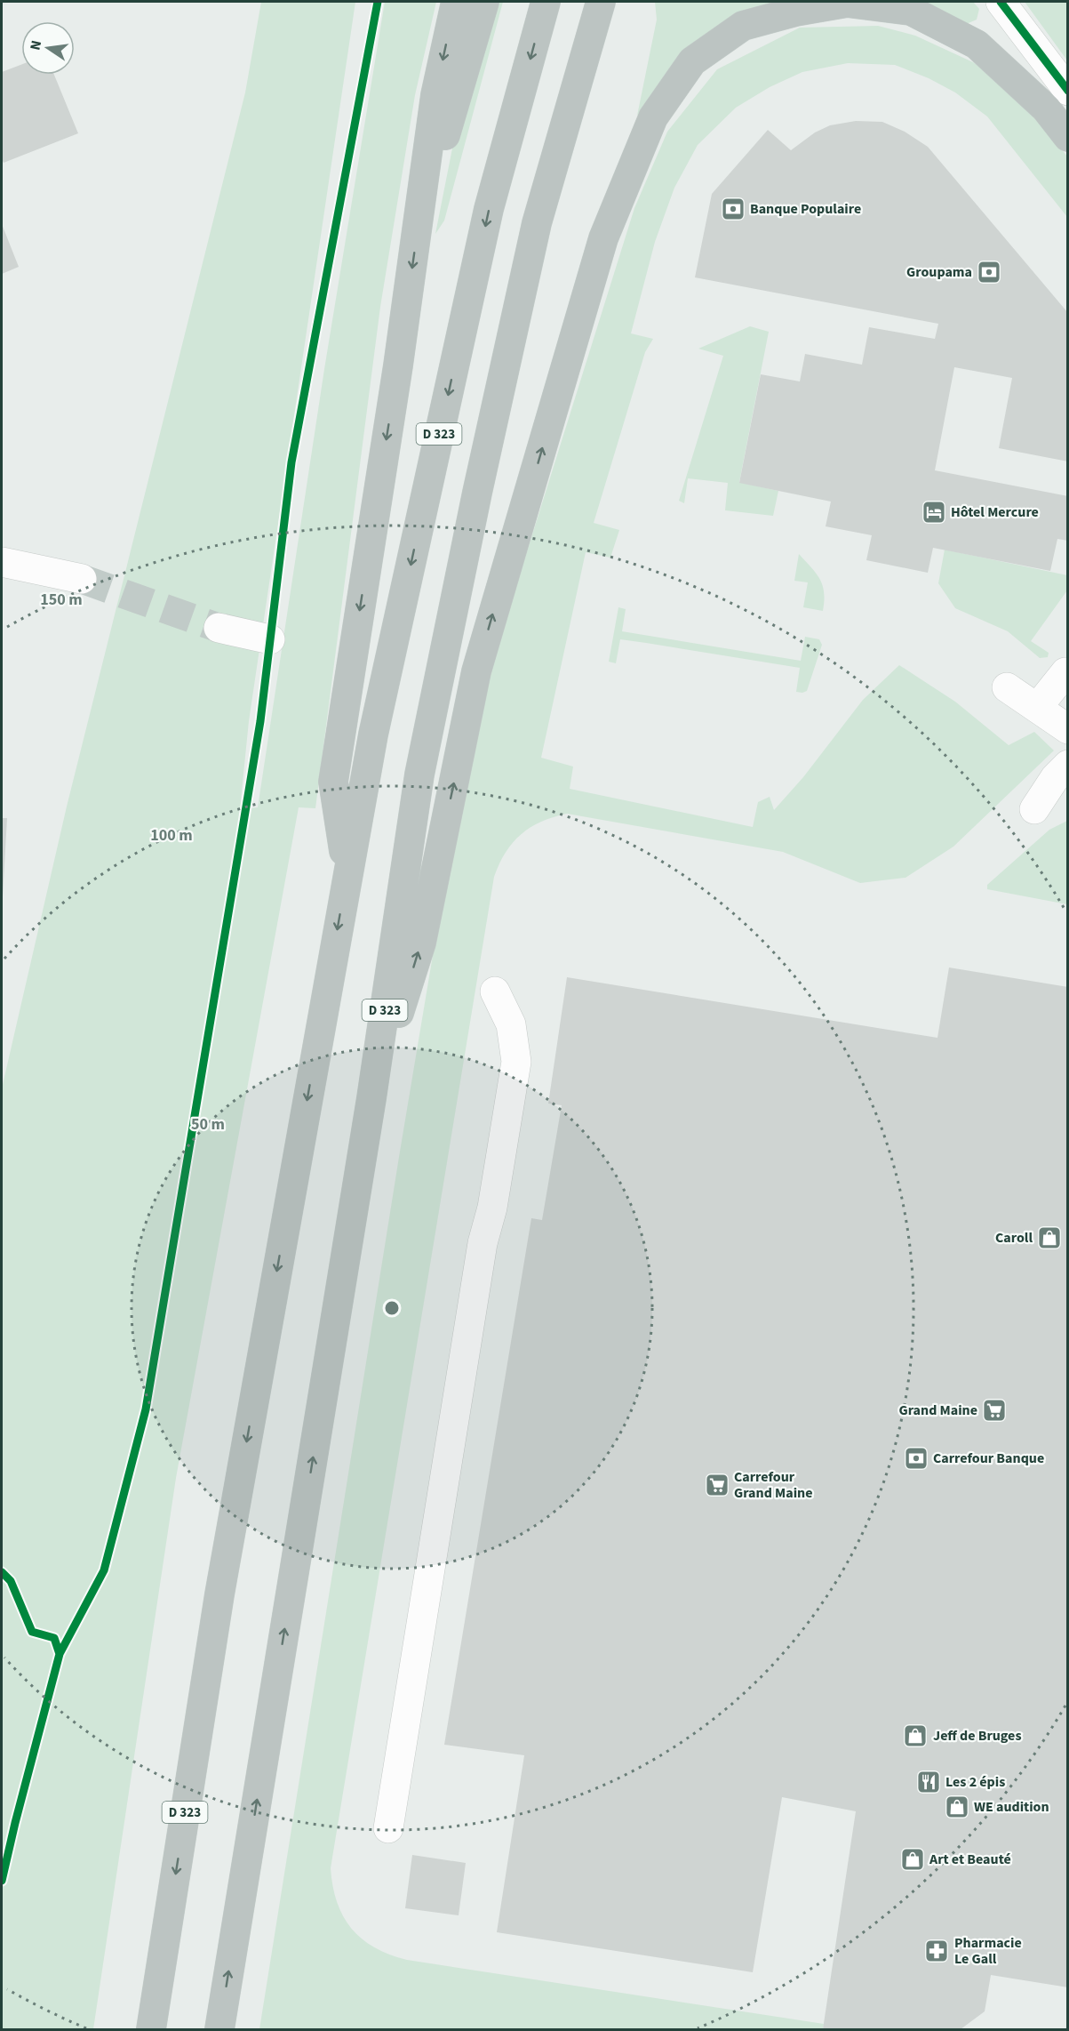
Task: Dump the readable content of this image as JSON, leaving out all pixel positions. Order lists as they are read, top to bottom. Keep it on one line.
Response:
{"streets":{"highway":["D 323"]},"places":{"bank":["Banque Populaire","Groupama","Carrefour Banque"],"hotel":["Hôtel Mercure"],"shop":["Caroll","Jeff de Bruges","WE audition","Art et Beauté"],"supermarket":["Grand Maine","Carrefour Grand Maine"],"restaurant":["Les 2 épis"],"pharmacy":["Pharmacie Le Gall"]},"north":"left","rings":["150 m","100 m","50 m"]}
